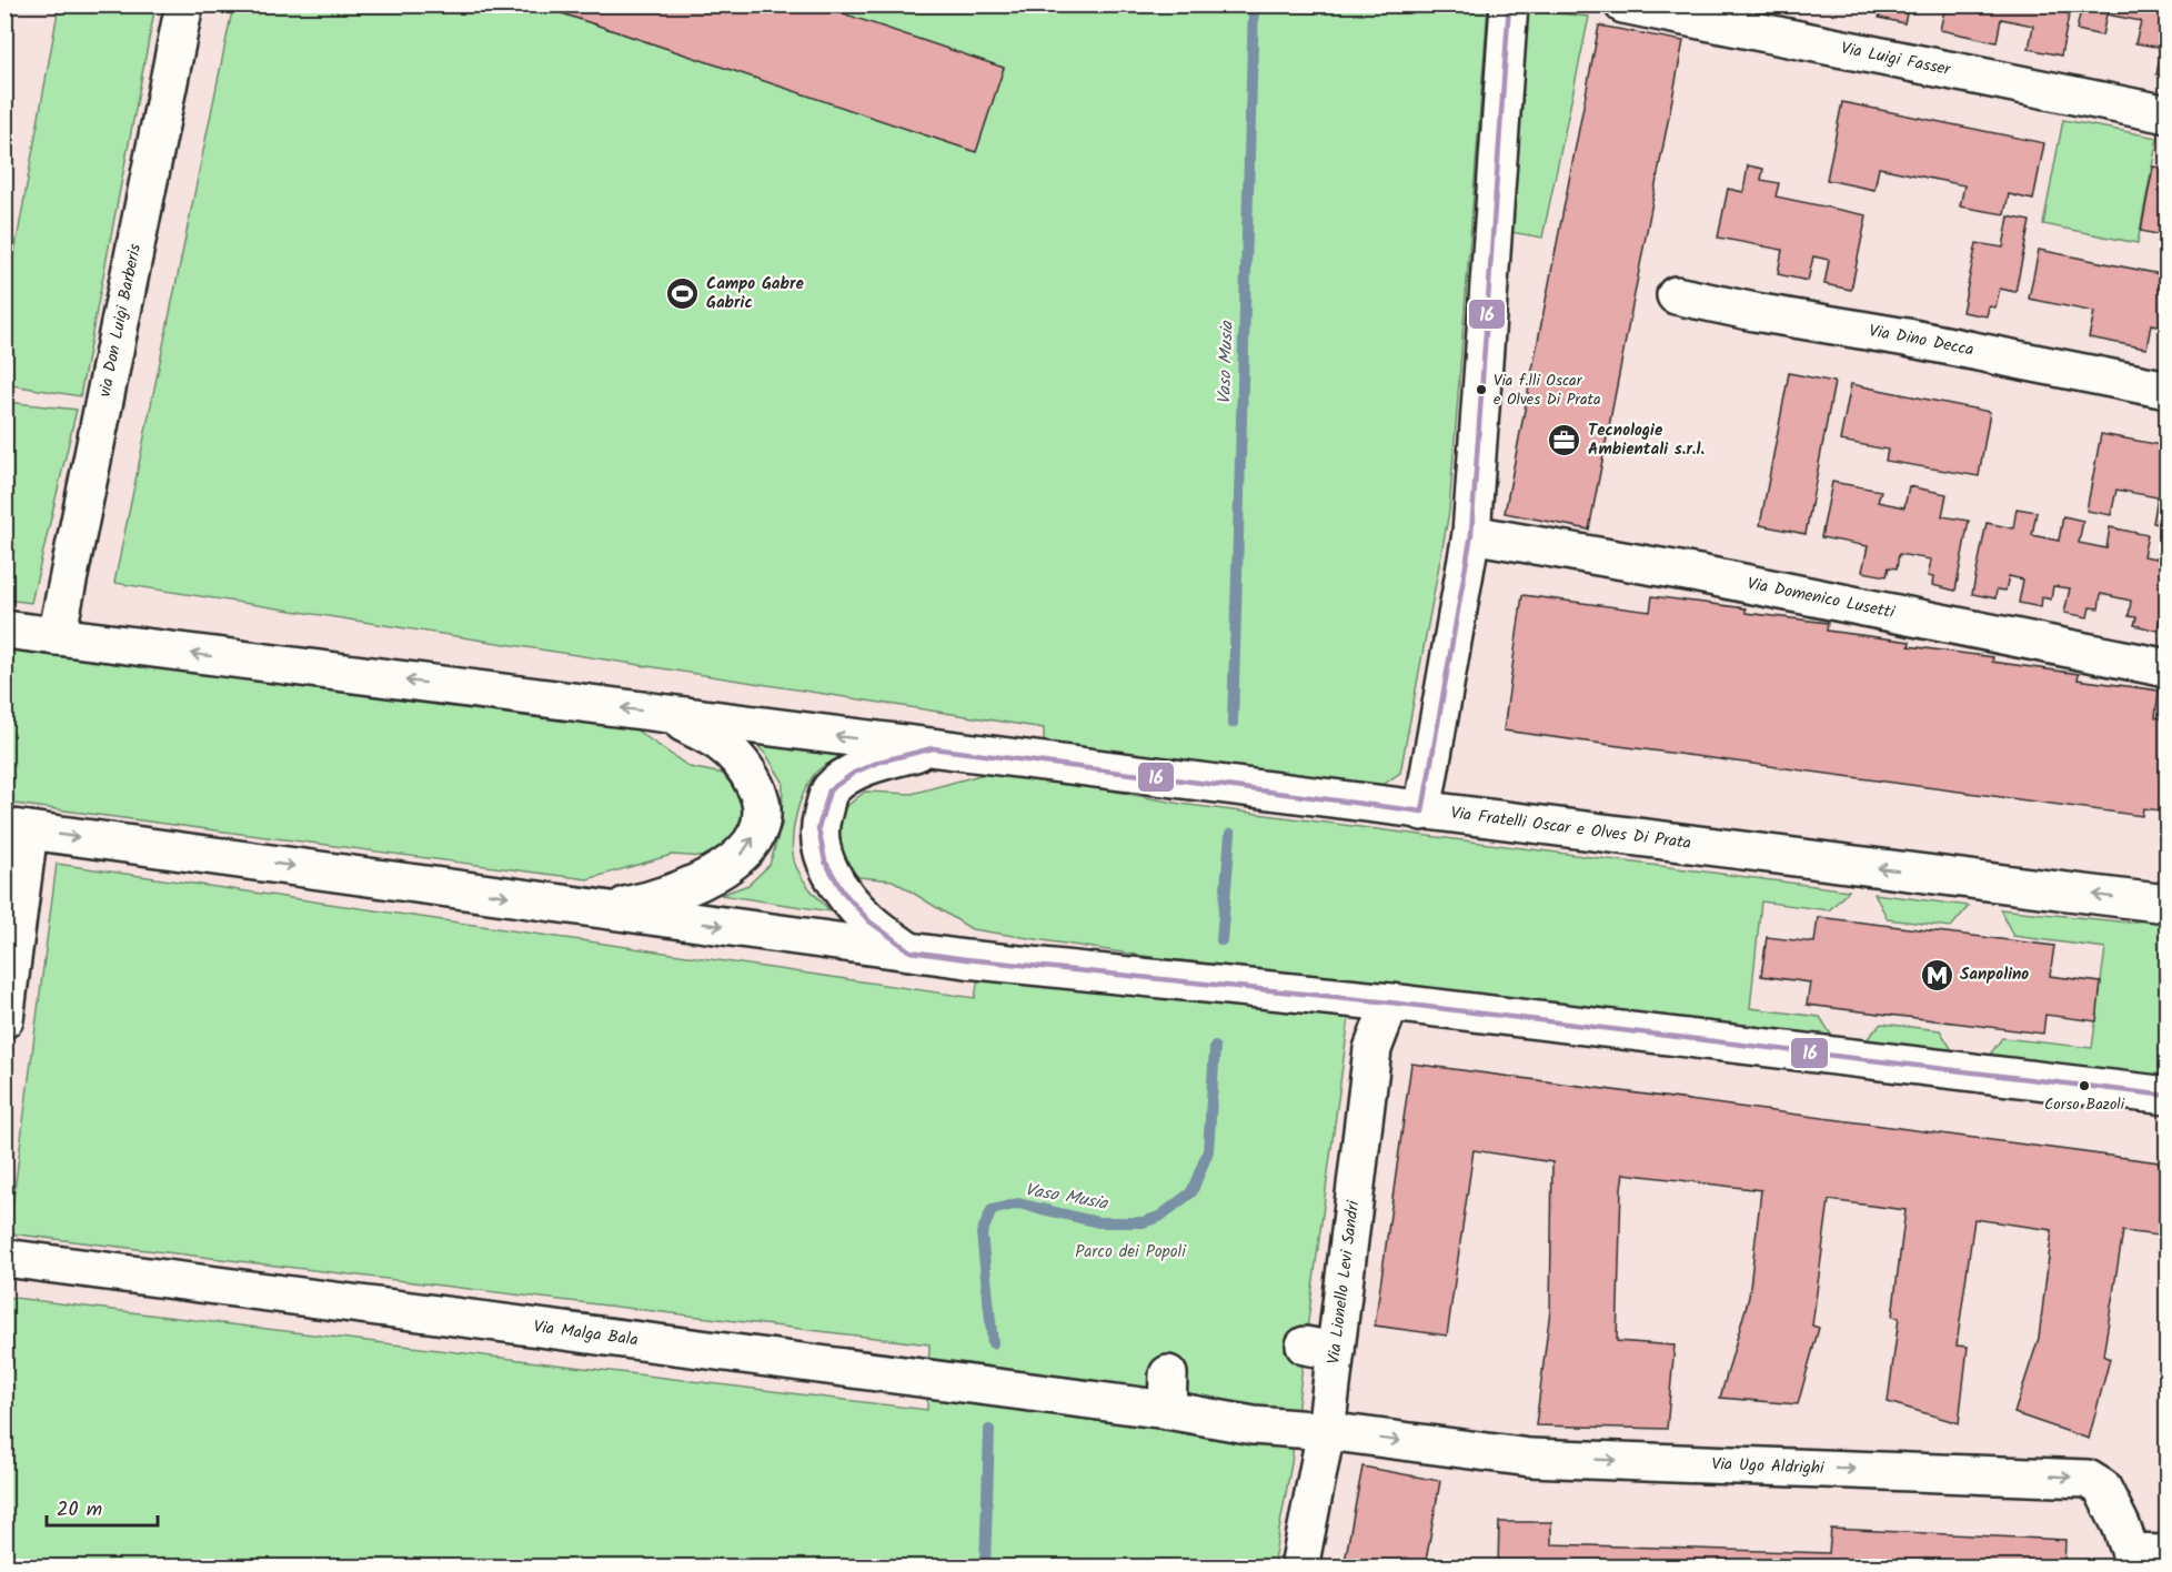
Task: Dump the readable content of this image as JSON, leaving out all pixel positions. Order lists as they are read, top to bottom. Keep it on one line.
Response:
{"streets":{"street":["Via Luigi Fasser","via Don Luigi Barberis","Via Dino Decca","Via Domenico Lusetti","Via Fratelli Oscar e Olves Di Prata","Via Lionello Levi Sandri","Via Malga Bala","Via Ugo Aldrighi"]},"crossings":[["via Don Luigi Barberis","Via Fratelli Oscar e Olves Di Prata"],["Via Lionello Levi Sandri","Via Malga Bala"],["Via Lionello Levi Sandri","Via Ugo Aldrighi"],["Via Malga Bala","Via Ugo Aldrighi"]],"one_way":["Via Ugo Aldrighi"],"water":["Vaso Musia"],"parks":["Parco dei Popoli"],"places":{"sports":["Campo Gabre Gabric"],"other":["Via f.lli Oscar e Olves Di Prata","Corso Bazoli"],"office":["Tecnologie Ambientali s.r.l."],"metro station":["Sanpolino"]},"lines":["transit line 16"],"scale_bar":"20 m"}
